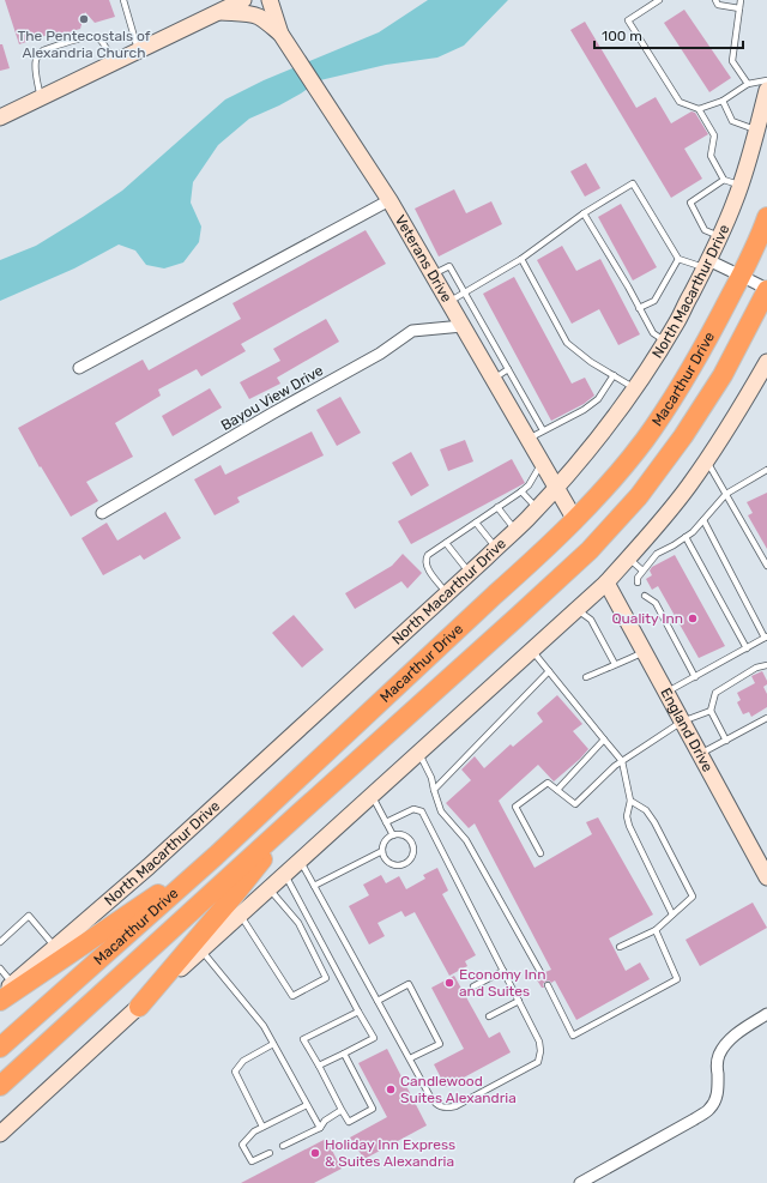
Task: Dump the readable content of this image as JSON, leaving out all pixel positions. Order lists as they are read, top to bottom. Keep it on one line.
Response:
{"streets":{"highway":["Macarthur Drive"],"street":["Veterans Drive","North Macarthur Drive","Bayou View Drive","England Drive"]},"crossings":[["Veterans Drive","North Macarthur Drive"],["Veterans Drive","Macarthur Drive"],["Veterans Drive","Bayou View Drive"]],"places":["The Pentecostals of Alexandria Church","Quality Inn","Economy Inn and Suites","Candlewood Suites Alexandria","Holiday Inn Express & Suites Alexandria"],"scale_bar":"100 m"}
